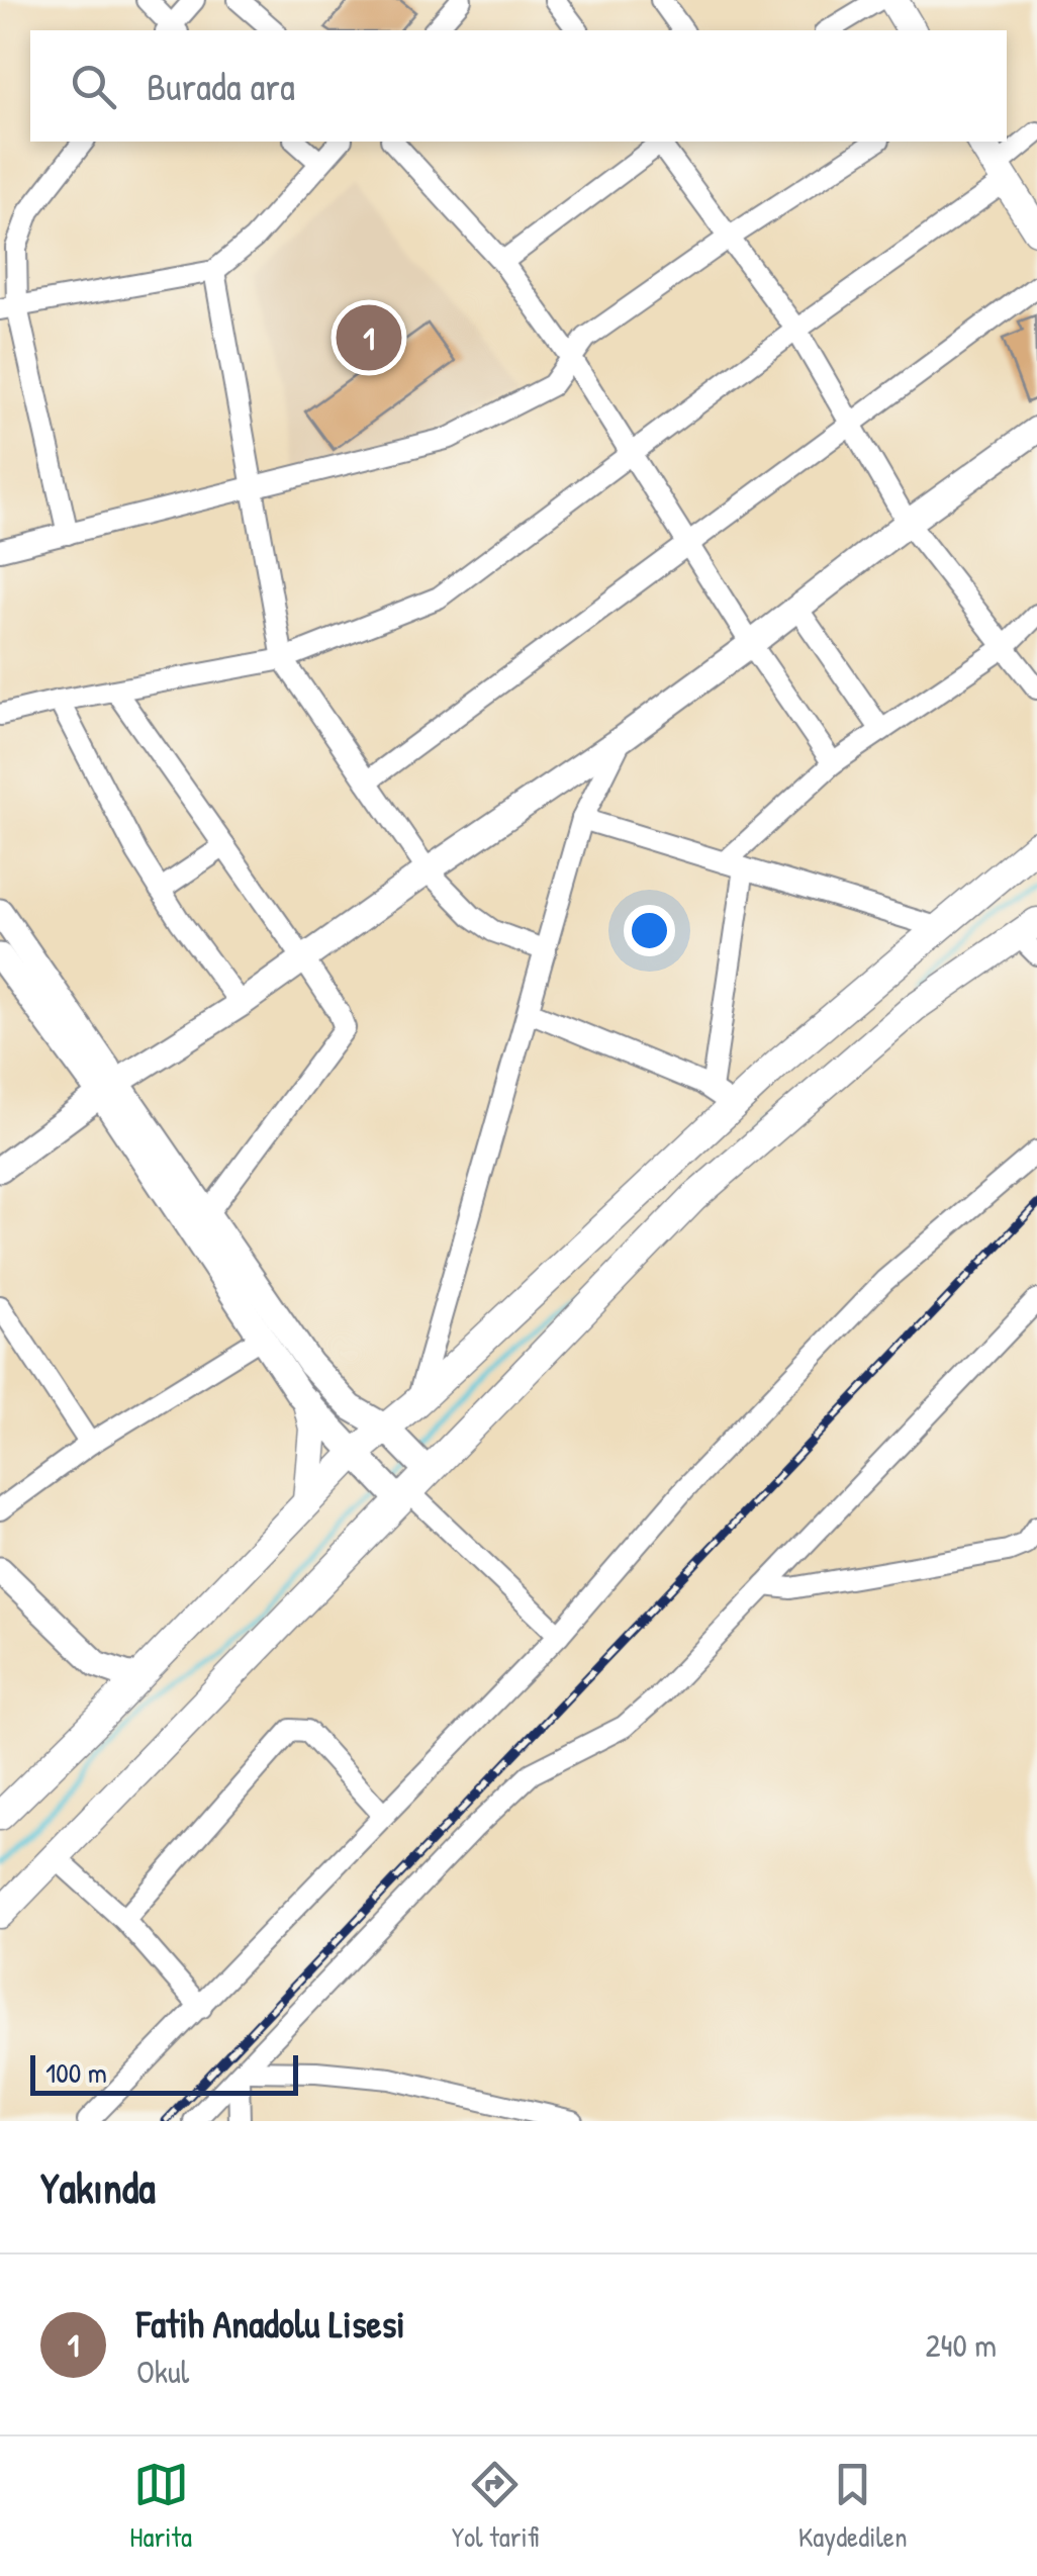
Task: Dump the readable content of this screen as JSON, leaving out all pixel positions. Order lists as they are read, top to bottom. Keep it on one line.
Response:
{"scale_bar":"100 m","page":{"search":"Burada ara","pins":"1","scale":"100 m","heading":"Yakında","list":[{"mark":"1","name":"Fatih Anadolu Lisesi","note":"Okul","value":"240 m"}],"nav":["Harita","Yol tarifi","Kaydedilen"]}}
